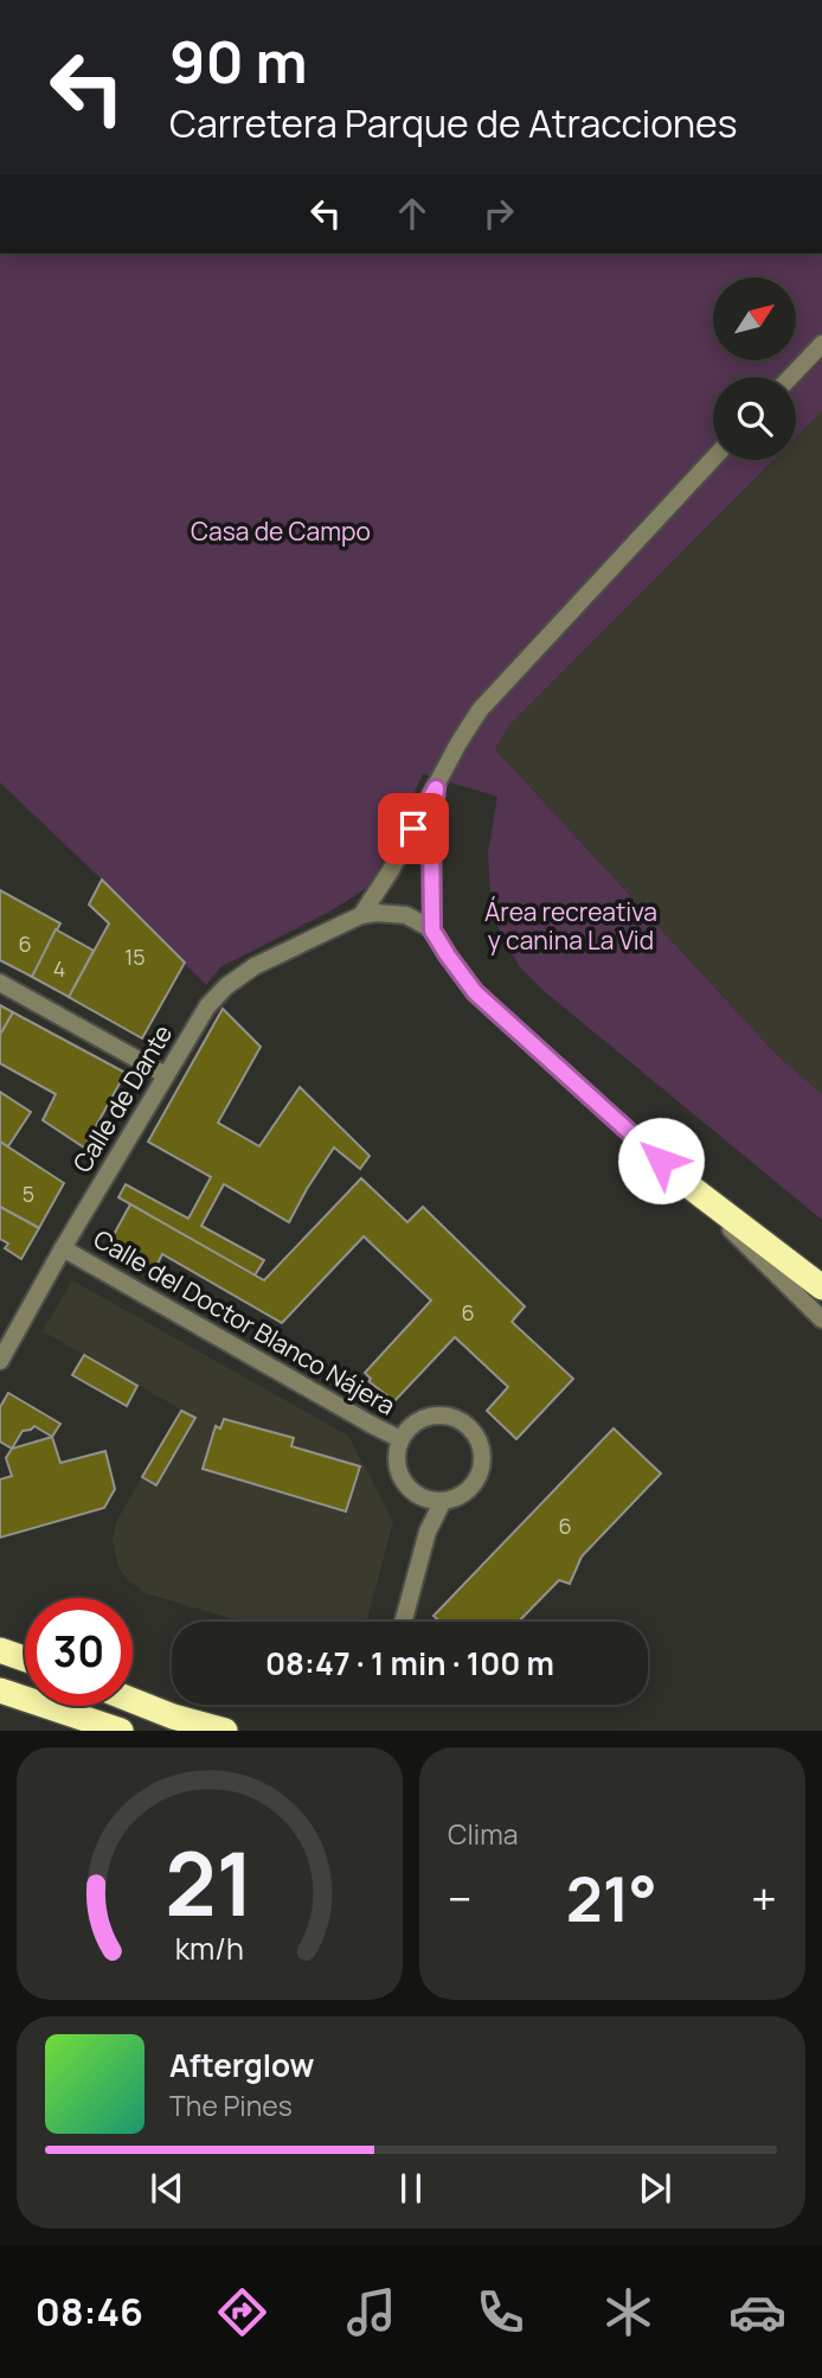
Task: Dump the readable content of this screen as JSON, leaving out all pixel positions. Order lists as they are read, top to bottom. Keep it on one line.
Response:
{"streets":{"street":["Calle de Dante","Calle del Doctor Blanco Nájera"]},"crossings":[["Calle de Dante","Calle del Doctor Blanco Nájera"]],"parks":["Casa de Campo","Área recreativa y canina La Vid"],"house_numbers":["6","15","4","5","6","6"],"north":"top right","page":{"turn":["90 m","Carretera Parque de Atracciones"],"limit":"30","trip":"08:47 · 1 min · 100 m","tile":"Clima","heat":["−","21°","+"],"song":["Afterglow","The Pines"],"tabs":"08:46","gauge":["21","km/h"]}}
